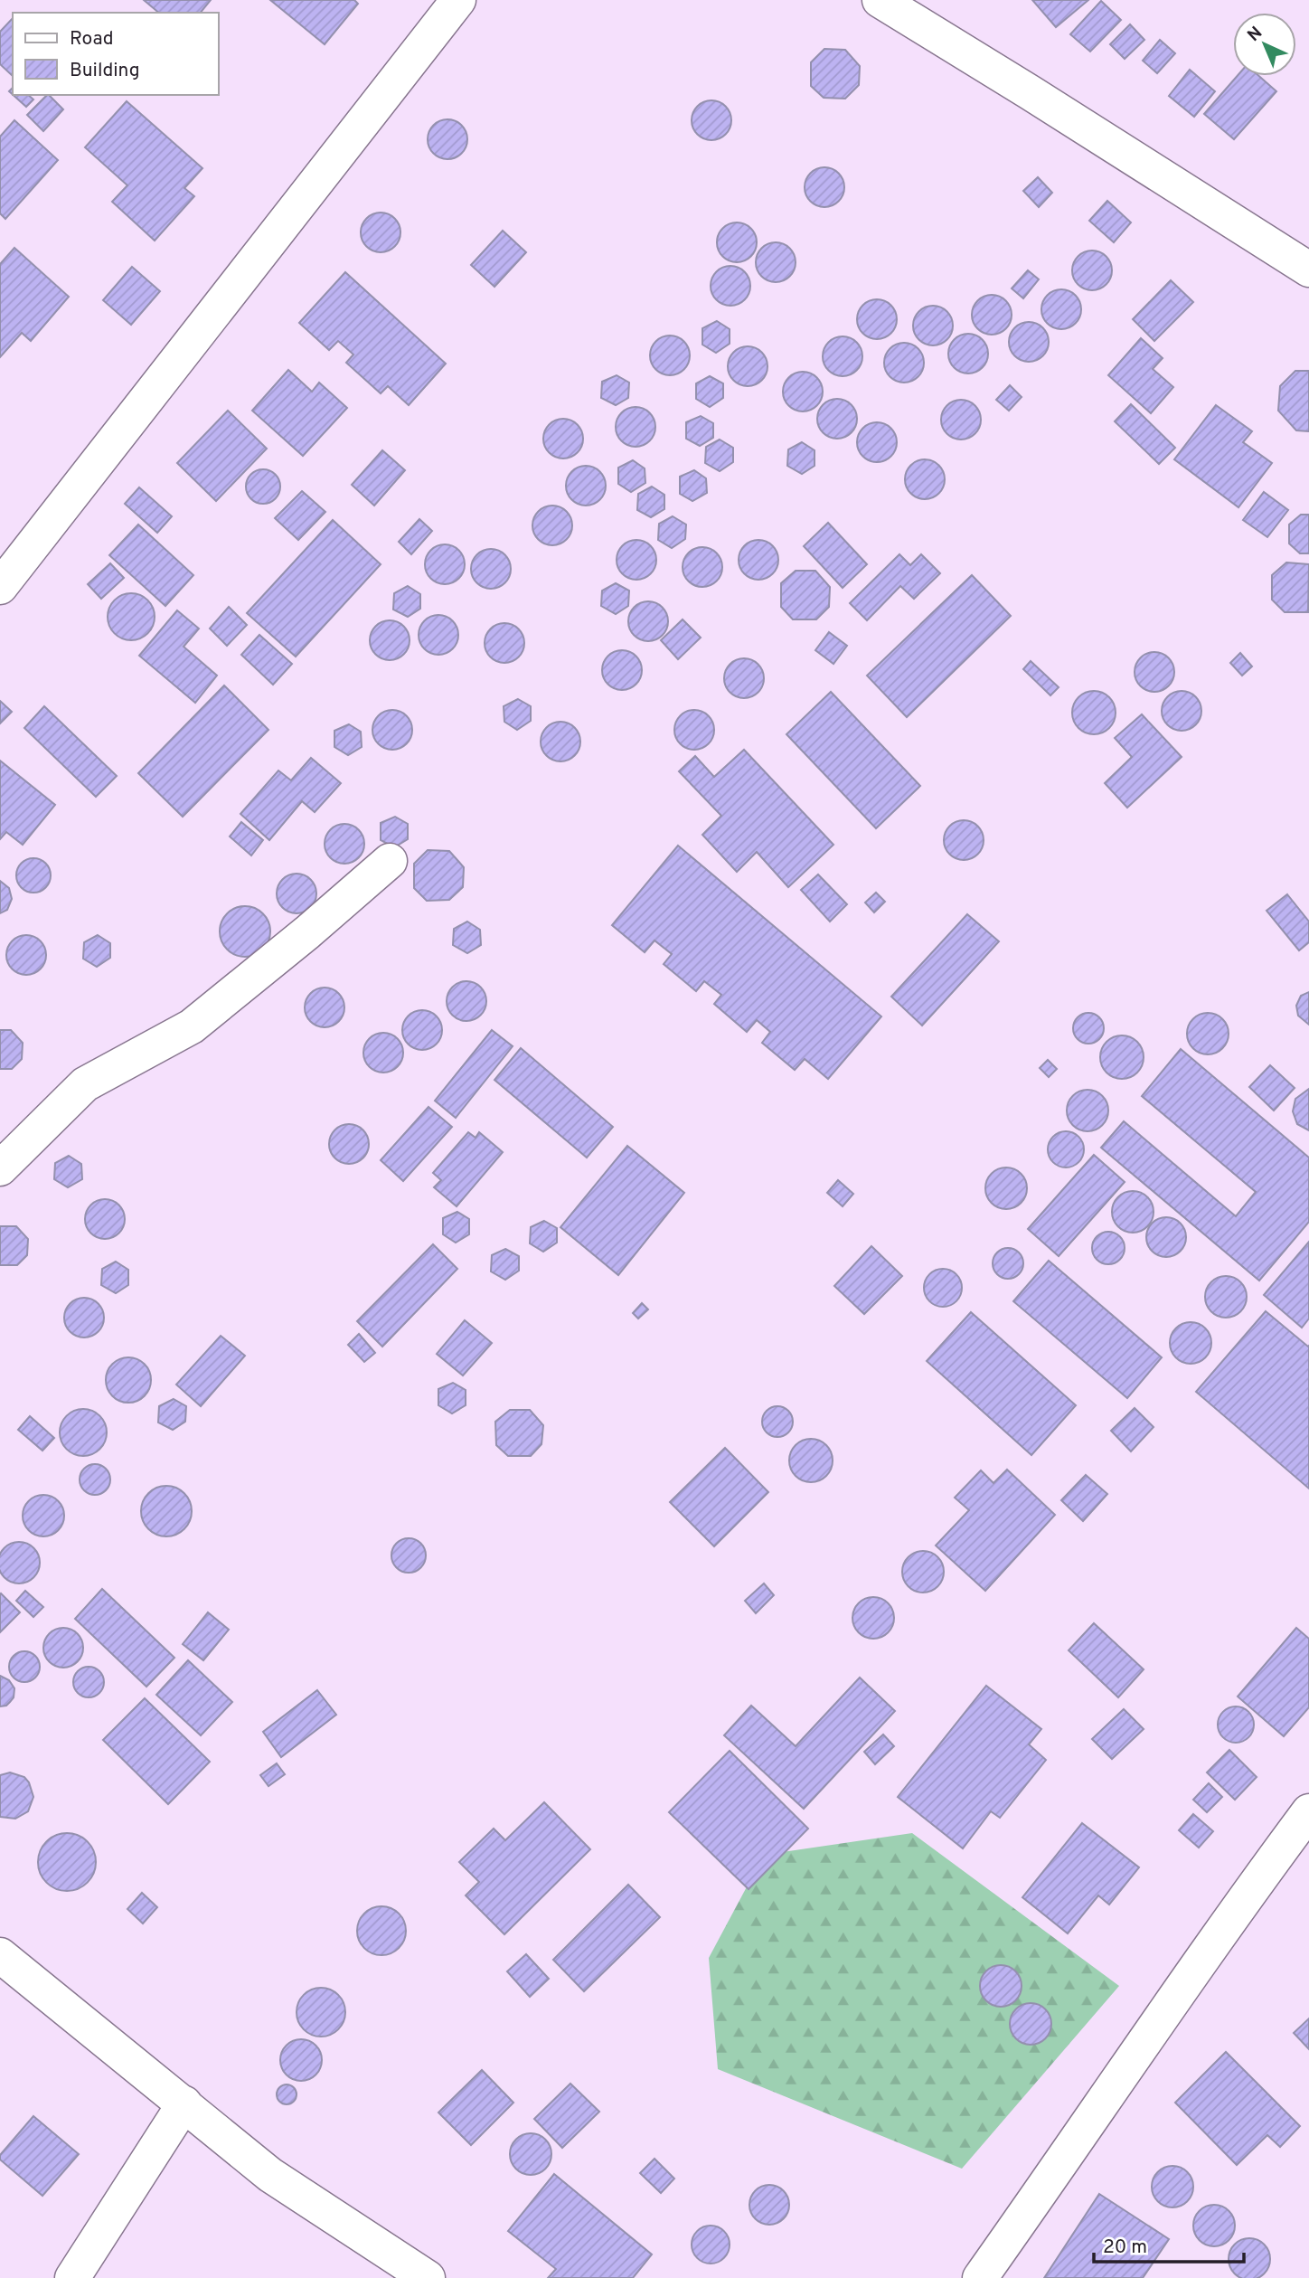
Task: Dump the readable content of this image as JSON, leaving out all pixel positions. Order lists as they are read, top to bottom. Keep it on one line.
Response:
{"legend":["Road","Building"],"scale_bar":"20 m","north":"top left"}
